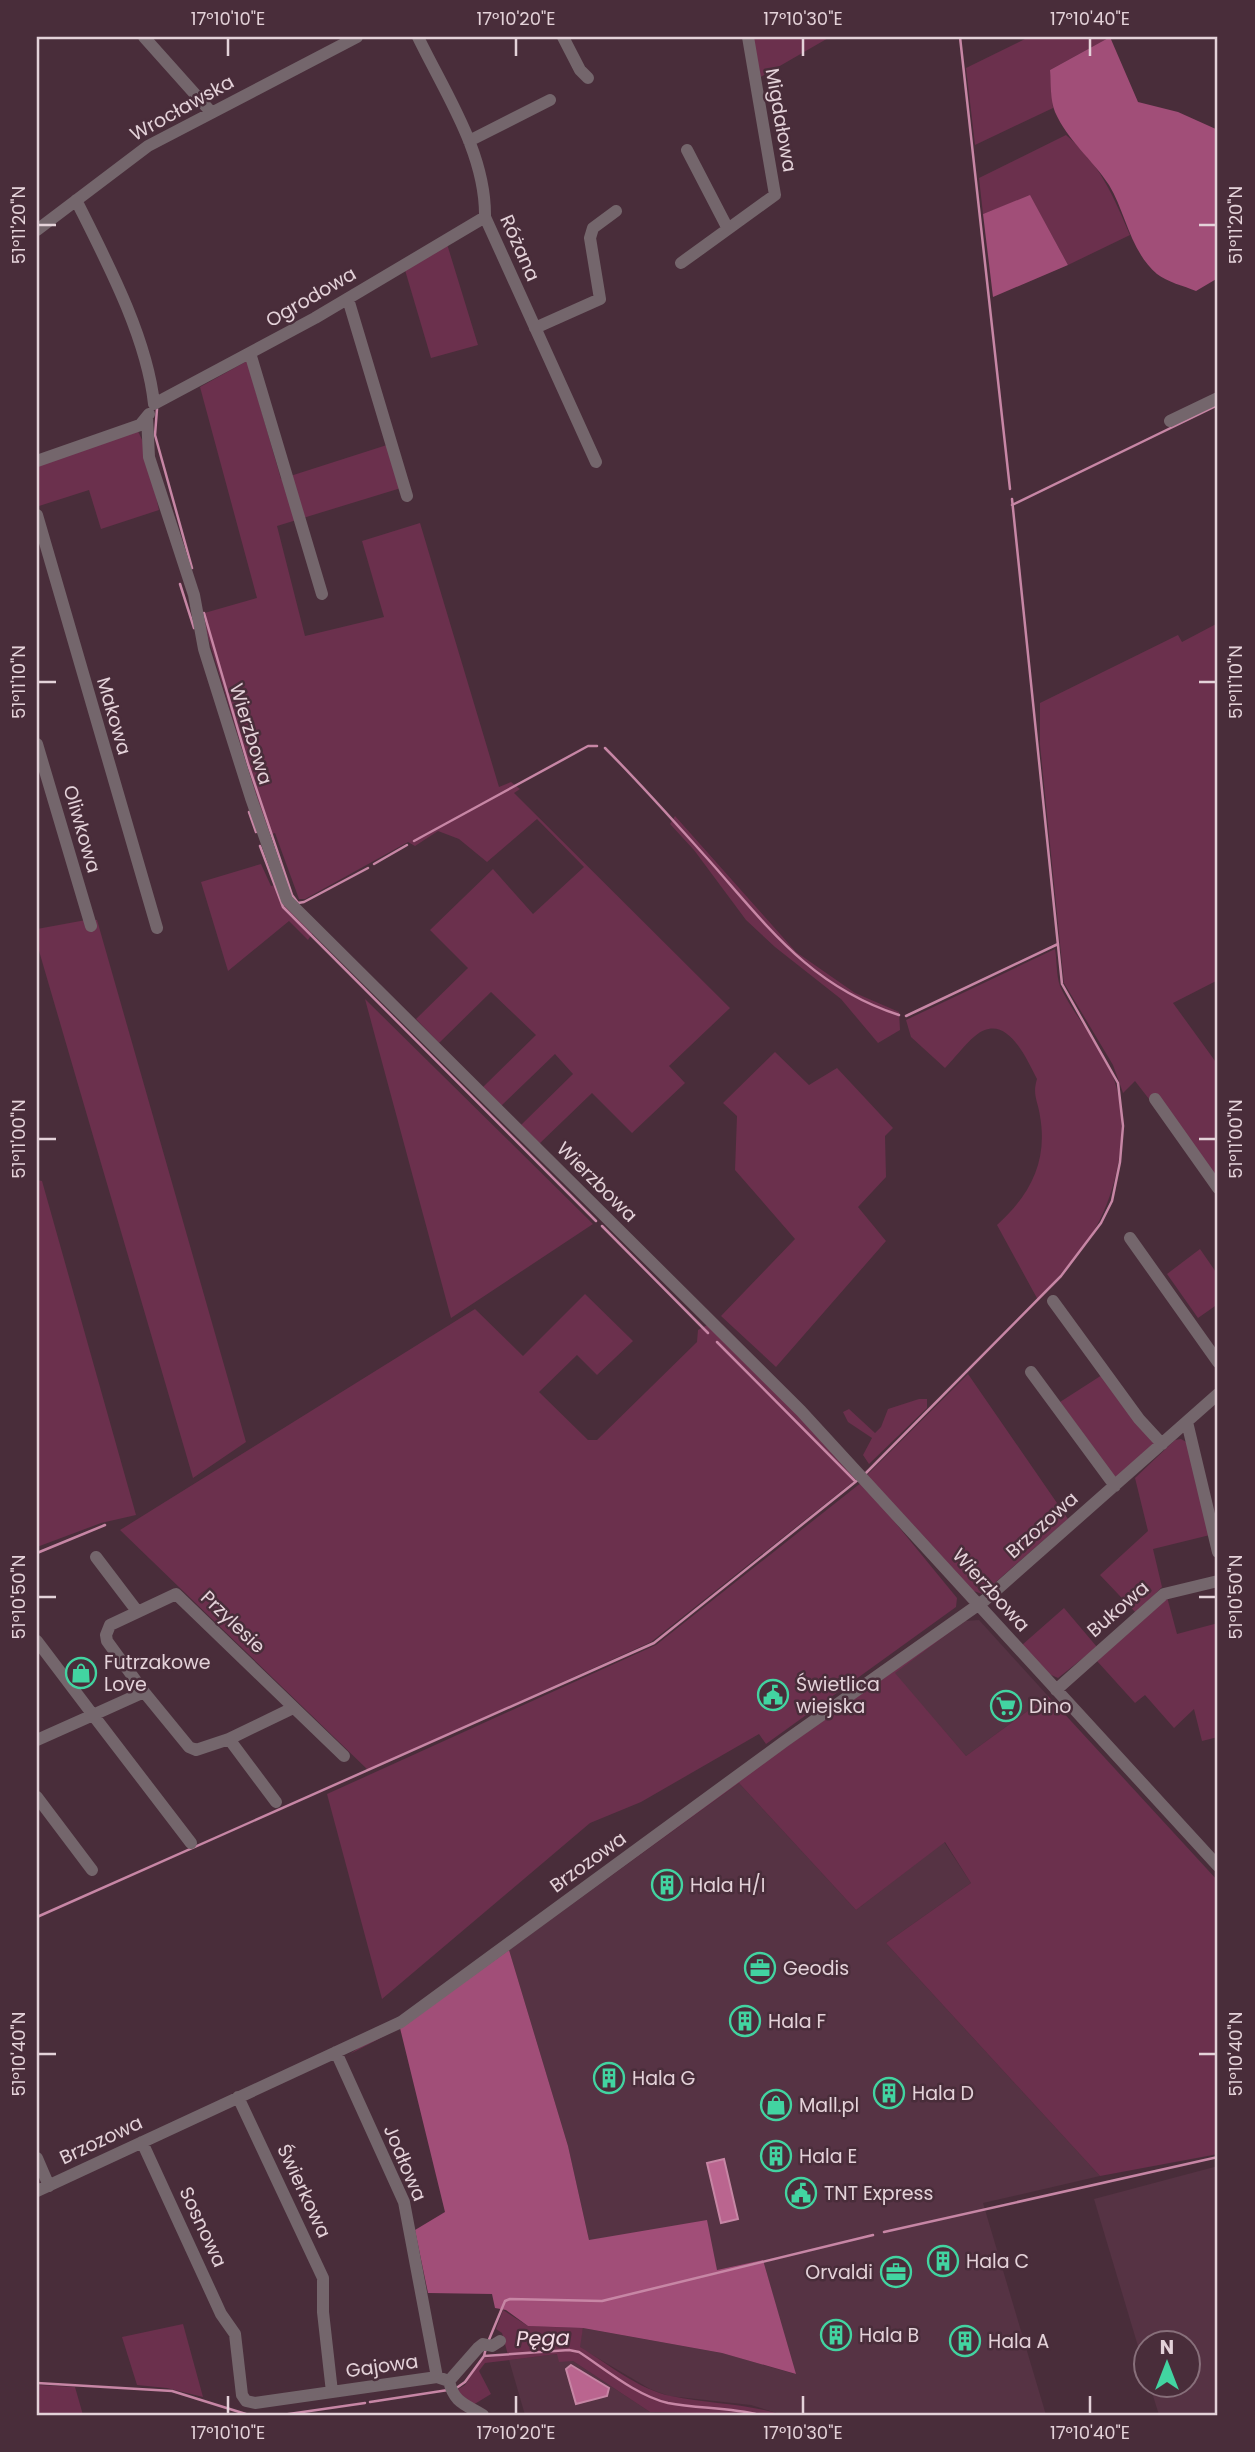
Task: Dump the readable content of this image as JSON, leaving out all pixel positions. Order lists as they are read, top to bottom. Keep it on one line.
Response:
{"streets":{"street":["Wrocławska","Migdałowa","Różana","Ogrodowa","Makowa","Wierzbowa","Oliwkowa","Brzozowa","Bukowa","Przylesie","Jodłowa","Świerkowa","Sosnowa","Gajowa"]},"crossings":[["Różana","Ogrodowa"],["Wierzbowa","Brzozowa"],["Wierzbowa","Bukowa"],["Brzozowa","Jodłowa"],["Brzozowa","Świerkowa"],["Brzozowa","Sosnowa"],["Jodłowa","Gajowa"],["Świerkowa","Gajowa"],["Sosnowa","Gajowa"]],"water":["Pęga"],"places":{"shop":["Futrzakowe Love","Mall.pl"],"public building":["Świetlica wiejska","TNT Express"],"supermarket":["Dino"],"building":["Hala H/I","Hala F","Hala G","Hala D","Hala E","Hala C","Hala B","Hala A"],"office":["Geodis","Orvaldi"]},"north":"top","coordinates":["17°10'10\"E","17°10'20\"E","17°10'30\"E","17°10'40\"E","51°11'20\"N","51°11'10\"N","51°11'00\"N","51°10'50\"N","51°10'40\"N"]}
